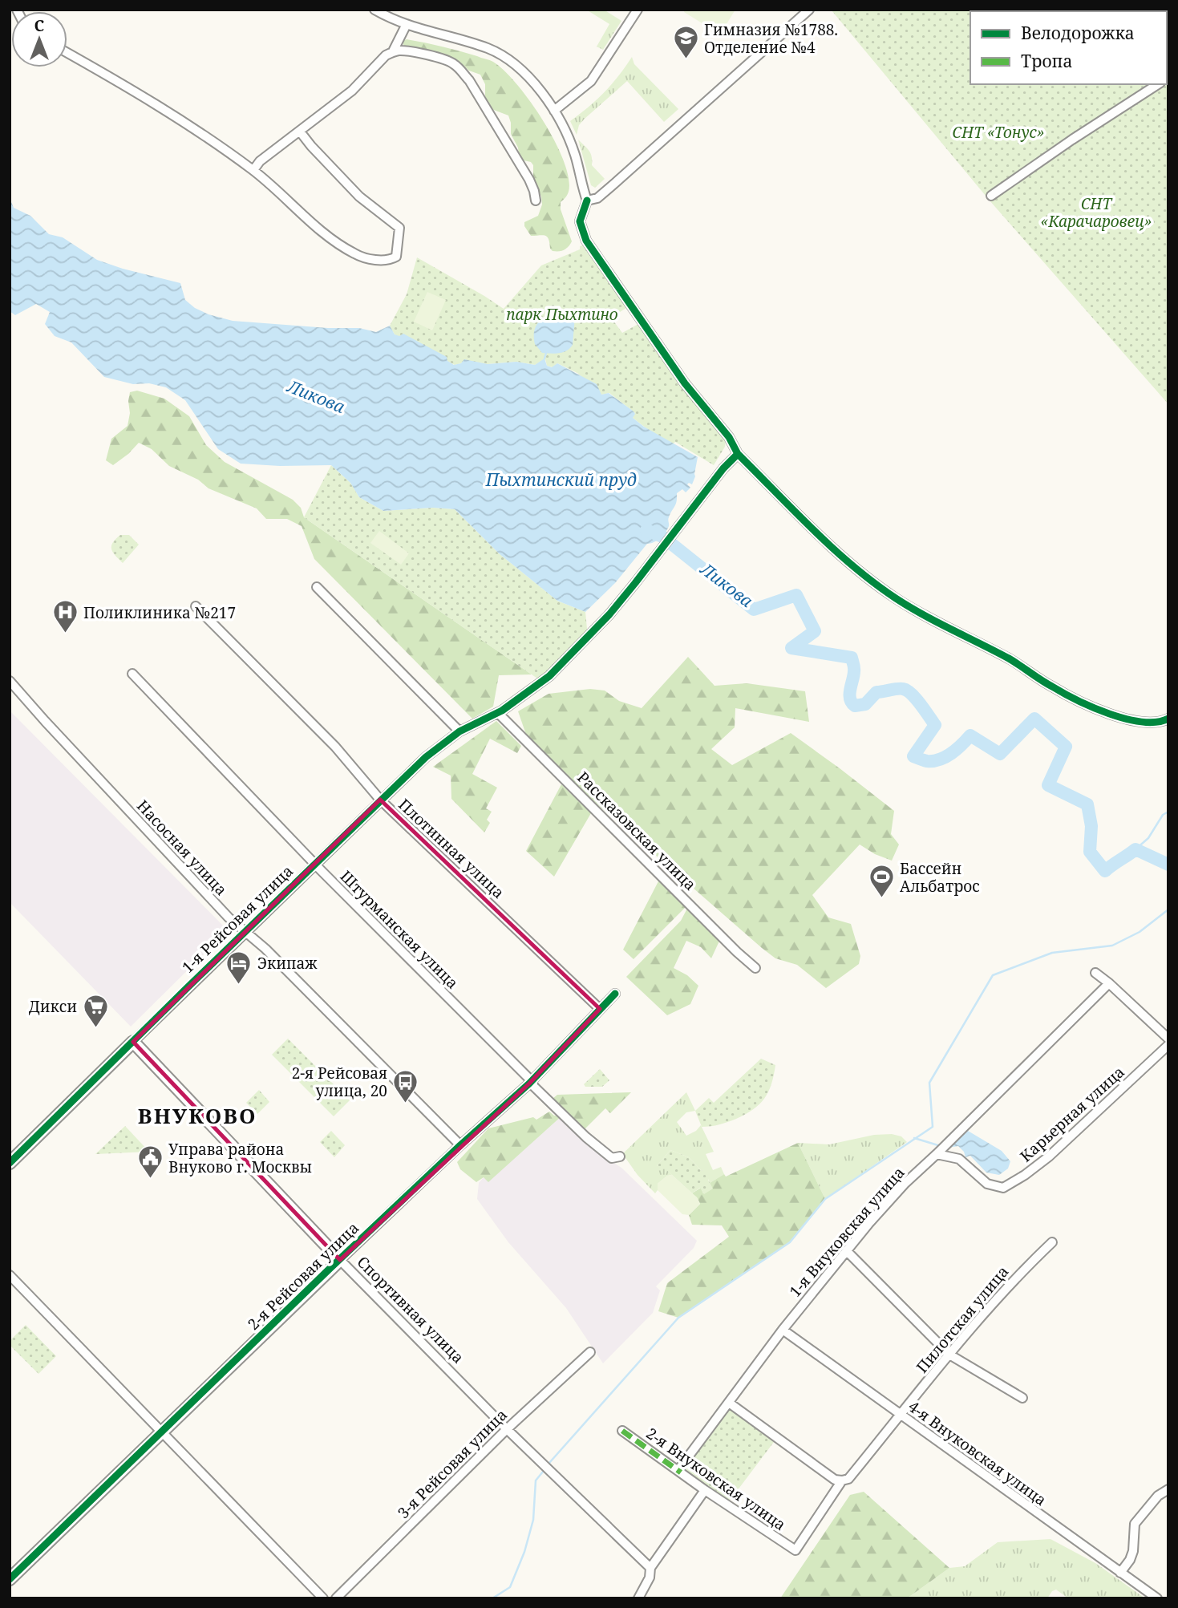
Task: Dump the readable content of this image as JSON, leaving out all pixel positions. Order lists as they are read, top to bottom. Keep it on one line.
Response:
{"streets":{"street":["Рассказовская улица","Насосная улица","Плотинная улица","1-я Рейсовая улица","Штурманская улица","Карьерная улица","1-я Внуковская улица","2-я Рейсовая улица","Спортивная улица","Пилотская улица","4-я Внуковская улица","3-я Рейсовая улица","2-я Внуковская улица"]},"crossings":[["Рассказовская улица","1-я Рейсовая улица"],["Насосная улица","1-я Рейсовая улица"],["Насосная улица","2-я Рейсовая улица"],["Плотинная улица","1-я Рейсовая улица"],["Плотинная улица","2-я Рейсовая улица"],["1-я Рейсовая улица","Штурманская улица"],["1-я Рейсовая улица","Спортивная улица"],["Штурманская улица","2-я Рейсовая улица"],["Карьерная улица","1-я Внуковская улица"],["1-я Внуковская улица","4-я Внуковская улица"],["1-я Внуковская улица","2-я Внуковская улица"],["2-я Рейсовая улица","Спортивная улица"],["Спортивная улица","3-я Рейсовая улица"],["Пилотская улица","4-я Внуковская улица"],["Пилотская улица","2-я Внуковская улица"]],"districts":["ВНУКОВО"],"water":["Ликова","Пыхтинский пруд"],"parks":["СНТ «Тонус»","СНТ «Карачаровец»","парк Пыхтино"],"places":{"school or university":["Гимназия №1788. Отделение №4"],"hospital":["Поликлиника №217"],"sports":["Бассейн Альбатрос"],"hotel":["Экипаж"],"supermarket":["Дикси"],"bus stop":["2-я Рейсовая улица, 20"],"public building":["Управа района Внуково г. Москвы"]},"legend":["Велодорожка","Тропа"],"north":"top"}
